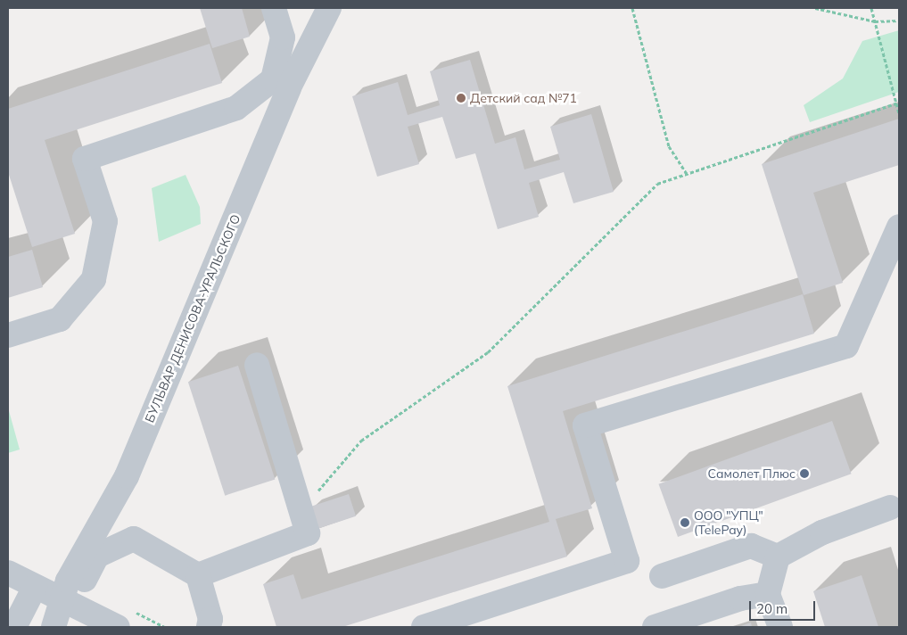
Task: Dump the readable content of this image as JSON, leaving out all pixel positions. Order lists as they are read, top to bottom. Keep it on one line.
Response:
{"streets":{"street":["БУЛЬВАР ДЕНИСОВА-УРАЛЬСКОГО"]},"places":["Детский сад №71","Самолет Плюс","ООО \"УПЦ\" (TelePay)"],"scale_bar":"20 m"}
